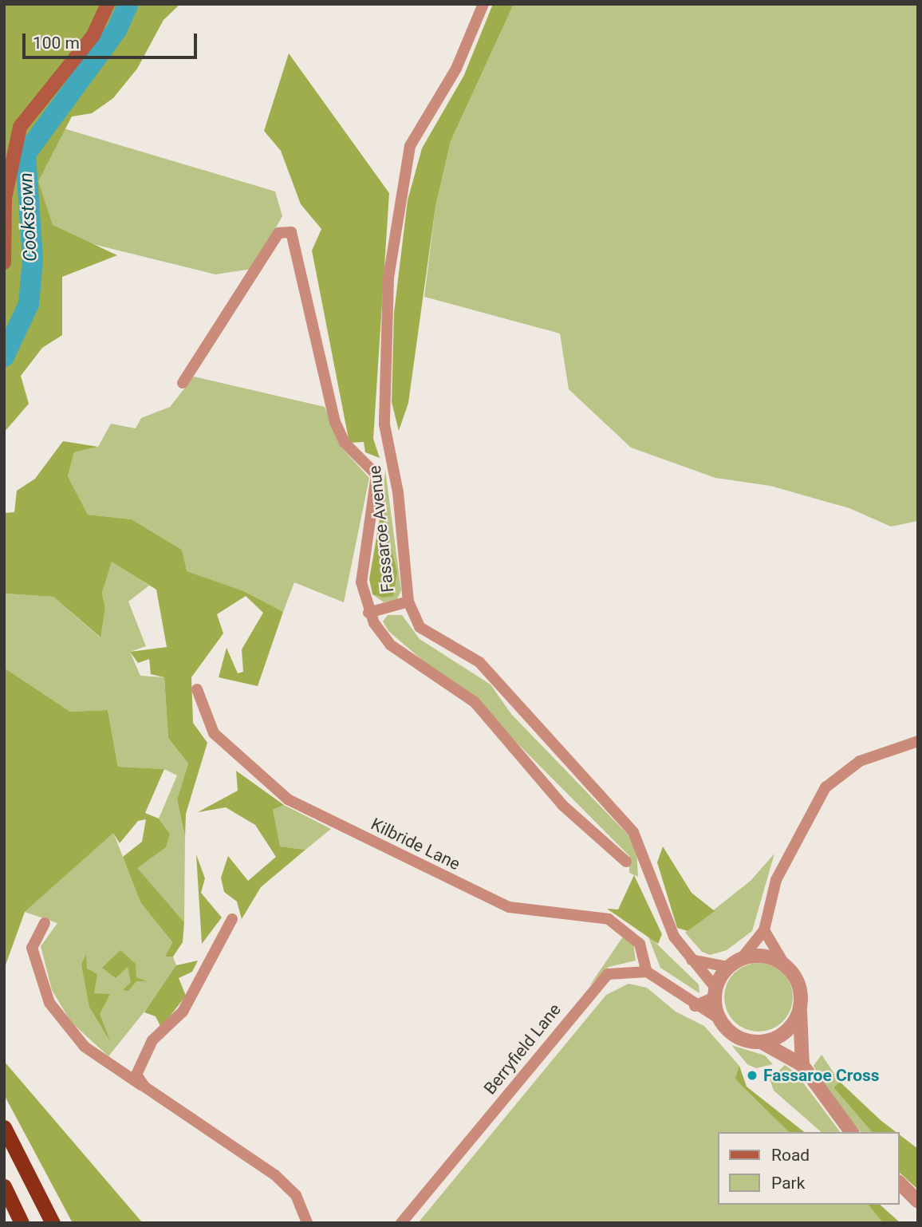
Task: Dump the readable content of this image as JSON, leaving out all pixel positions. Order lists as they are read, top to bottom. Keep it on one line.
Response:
{"streets":{"street":["Fassaroe Avenue","Kilbride Lane","Berryfield Lane"]},"crossings":[["Kilbride Lane","Berryfield Lane"]],"water":["Cookstown"],"places":["Fassaroe Cross"],"legend":["Road","Park"],"scale_bar":"100 m"}
